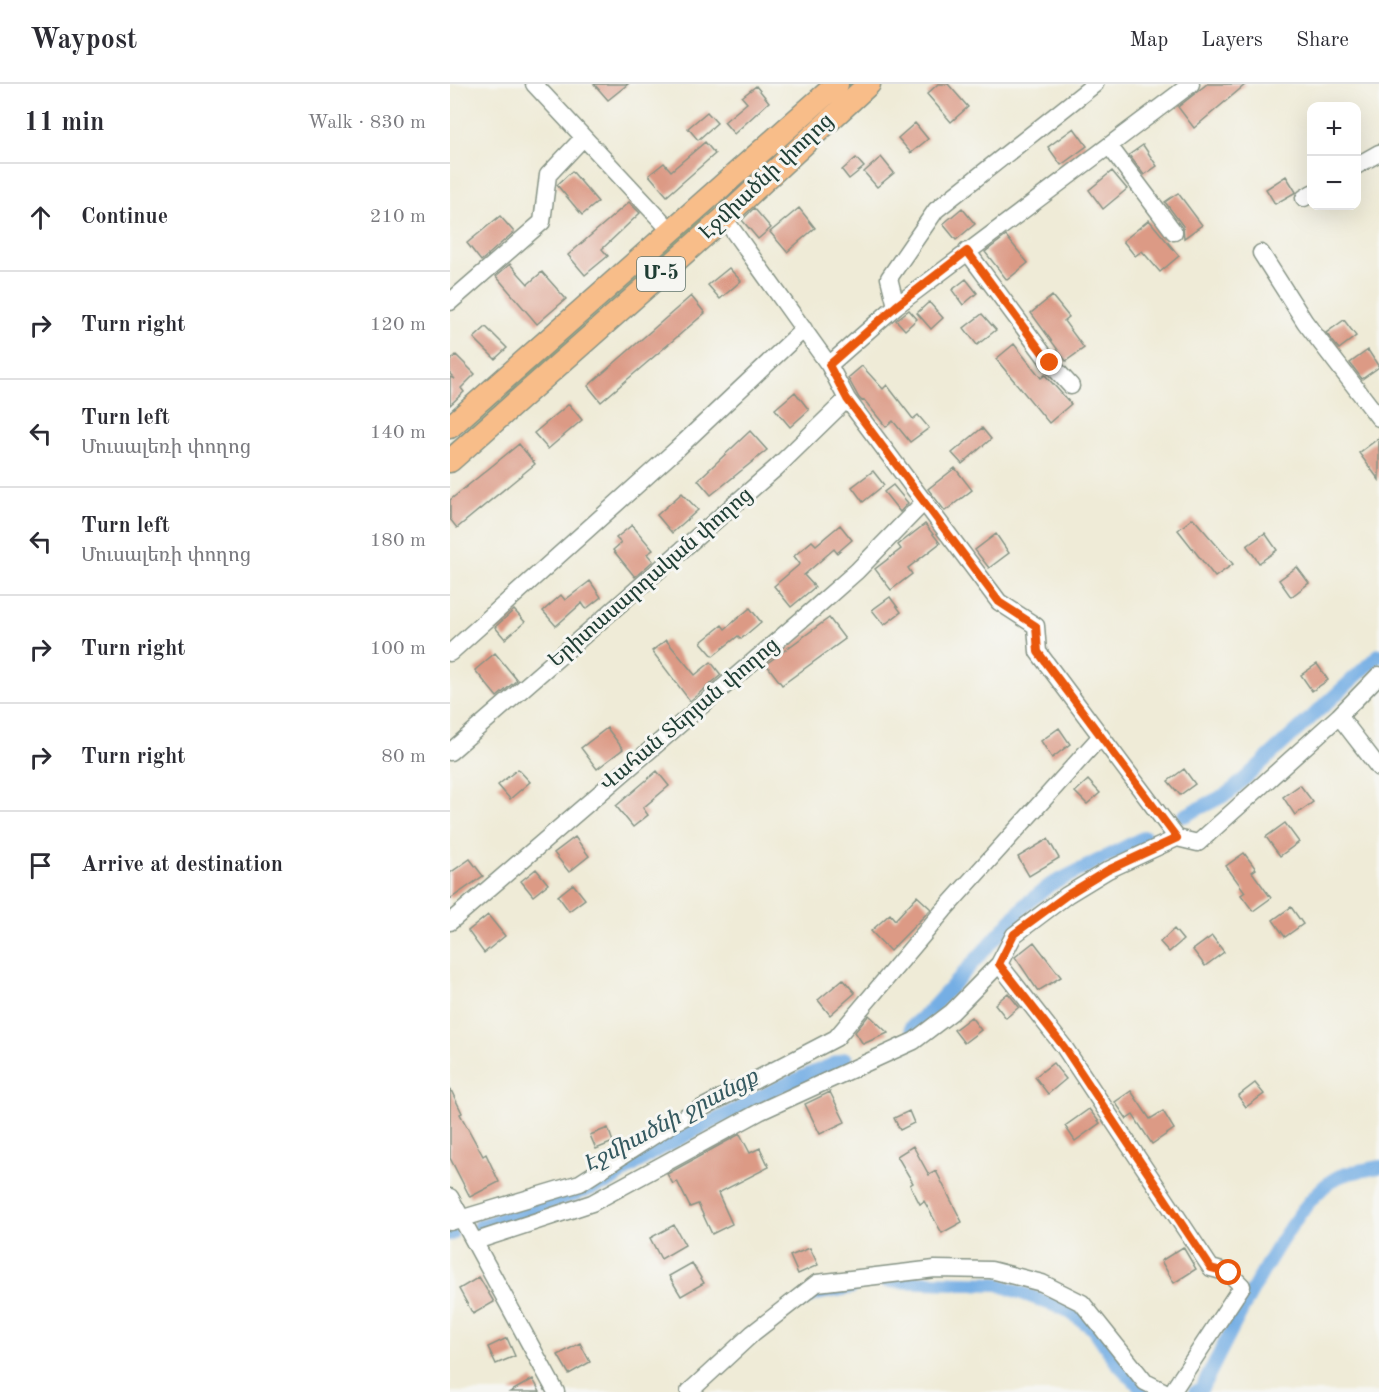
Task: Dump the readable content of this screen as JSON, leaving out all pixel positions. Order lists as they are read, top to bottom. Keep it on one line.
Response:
{"streets":{"highway":["Էջմիածնի փողոց","Մ-5"],"street":["Երիտասարդական փողոց","Վահան Տերյան փողոց"]},"water":["Էջմիածնի ջրանցք"],"page":{"header":"Waypost","nav":["Map","Layers","Share"],"heading":["11 min","Walk · 830 m"],"map_buttons":["+","−"],"list":[["Continue","210 m"],["Turn right","120 m"],["Turn left","Մուսալեռի փողոց","140 m"],["Turn left","Մուսալեռի փողոց","180 m"],["Turn right","100 m"],["Turn right","80 m"],"Arrive at destination"]}}
